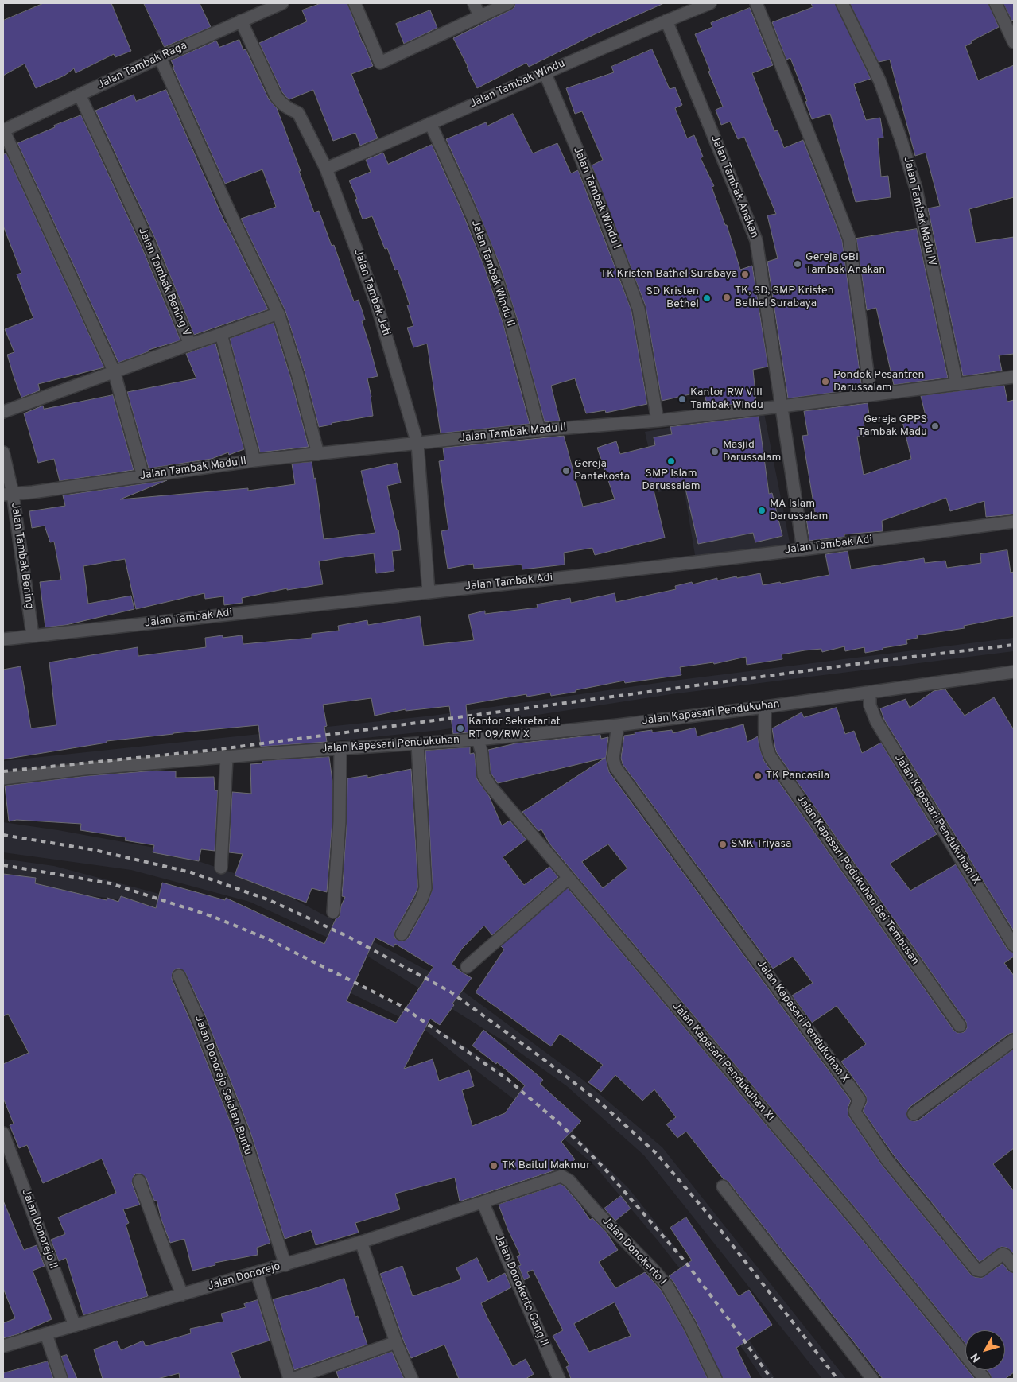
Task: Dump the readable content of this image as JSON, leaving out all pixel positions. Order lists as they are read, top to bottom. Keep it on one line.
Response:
{"streets":{"street":["Jalan Tambak Raga","Jalan Tambak Windu","Jalan Tambak Anakan","Jalan Tambak Windu I","Jalan Tambak Madu IV","Jalan Tambak Windu II","Jalan Tambak Bening V","Jalan Tambak Jati","Jalan Tambak Madu II","Jalan Tambak Adi","Jalan Tambak Bening","Jalan Kapasari Pendukuhan","Jalan Kapasari Pendukuhan IX","Jalan Kapasari Pedukuhan Bei Tembusan","Jalan Kapasari Pendukuhan X","Jalan Kapasari Pendukuhan XI","Jalan Donorejo Selatan Buntu","Jalan Donorejo II","Jalan Donokerto I","Jalan Donorejo","Jalan Donokerto Gang II"]},"crossings":[["Jalan Tambak Raga","Jalan Tambak Bening V"],["Jalan Tambak Raga","Jalan Tambak Jati"],["Jalan Tambak Windu","Jalan Tambak Anakan"],["Jalan Tambak Windu","Jalan Tambak Windu I"],["Jalan Tambak Windu","Jalan Tambak Windu II"],["Jalan Tambak Windu","Jalan Tambak Jati"],["Jalan Tambak Anakan","Jalan Tambak Madu II"],["Jalan Tambak Anakan","Jalan Tambak Adi"],["Jalan Tambak Windu I","Jalan Tambak Madu II"],["Jalan Tambak Madu IV","Jalan Tambak Madu II"],["Jalan Tambak Windu II","Jalan Tambak Madu II"],["Jalan Tambak Jati","Jalan Tambak Madu II"],["Jalan Tambak Jati","Jalan Tambak Adi"],["Jalan Tambak Madu II","Jalan Tambak Bening"],["Jalan Tambak Adi","Jalan Tambak Bening"],["Jalan Kapasari Pendukuhan","Jalan Kapasari Pendukuhan IX"],["Jalan Kapasari Pendukuhan","Jalan Kapasari Pedukuhan Bei Tembusan"],["Jalan Kapasari Pendukuhan","Jalan Kapasari Pendukuhan X"],["Jalan Kapasari Pendukuhan","Jalan Kapasari Pendukuhan XI"],["Jalan Donorejo Selatan Buntu","Jalan Donorejo"],["Jalan Donorejo II","Jalan Donorejo"],["Jalan Donokerto I","Jalan Donorejo"],["Jalan Donorejo","Jalan Donokerto Gang II"]],"places":["Gereja GBI Tambak Anakan","TK Kristen Bathel Surabaya","TK, SD, SMP Kristen Bethel Surabaya","SD Kristen Bethel","Pondok Pesantren Darussalam","Kantor RW VIII Tambak Windu","Gereja GPPS Tambak Madu","Masjid Darussalam","SMP Islam Darussalam","Gereja Pantekosta","MA Islam Darussalam","Kantor Sekretariat RT 09/RW X","TK Pancasila","SMK Triyasa","TK Baitul Makmur"],"north":"bottom left"}
